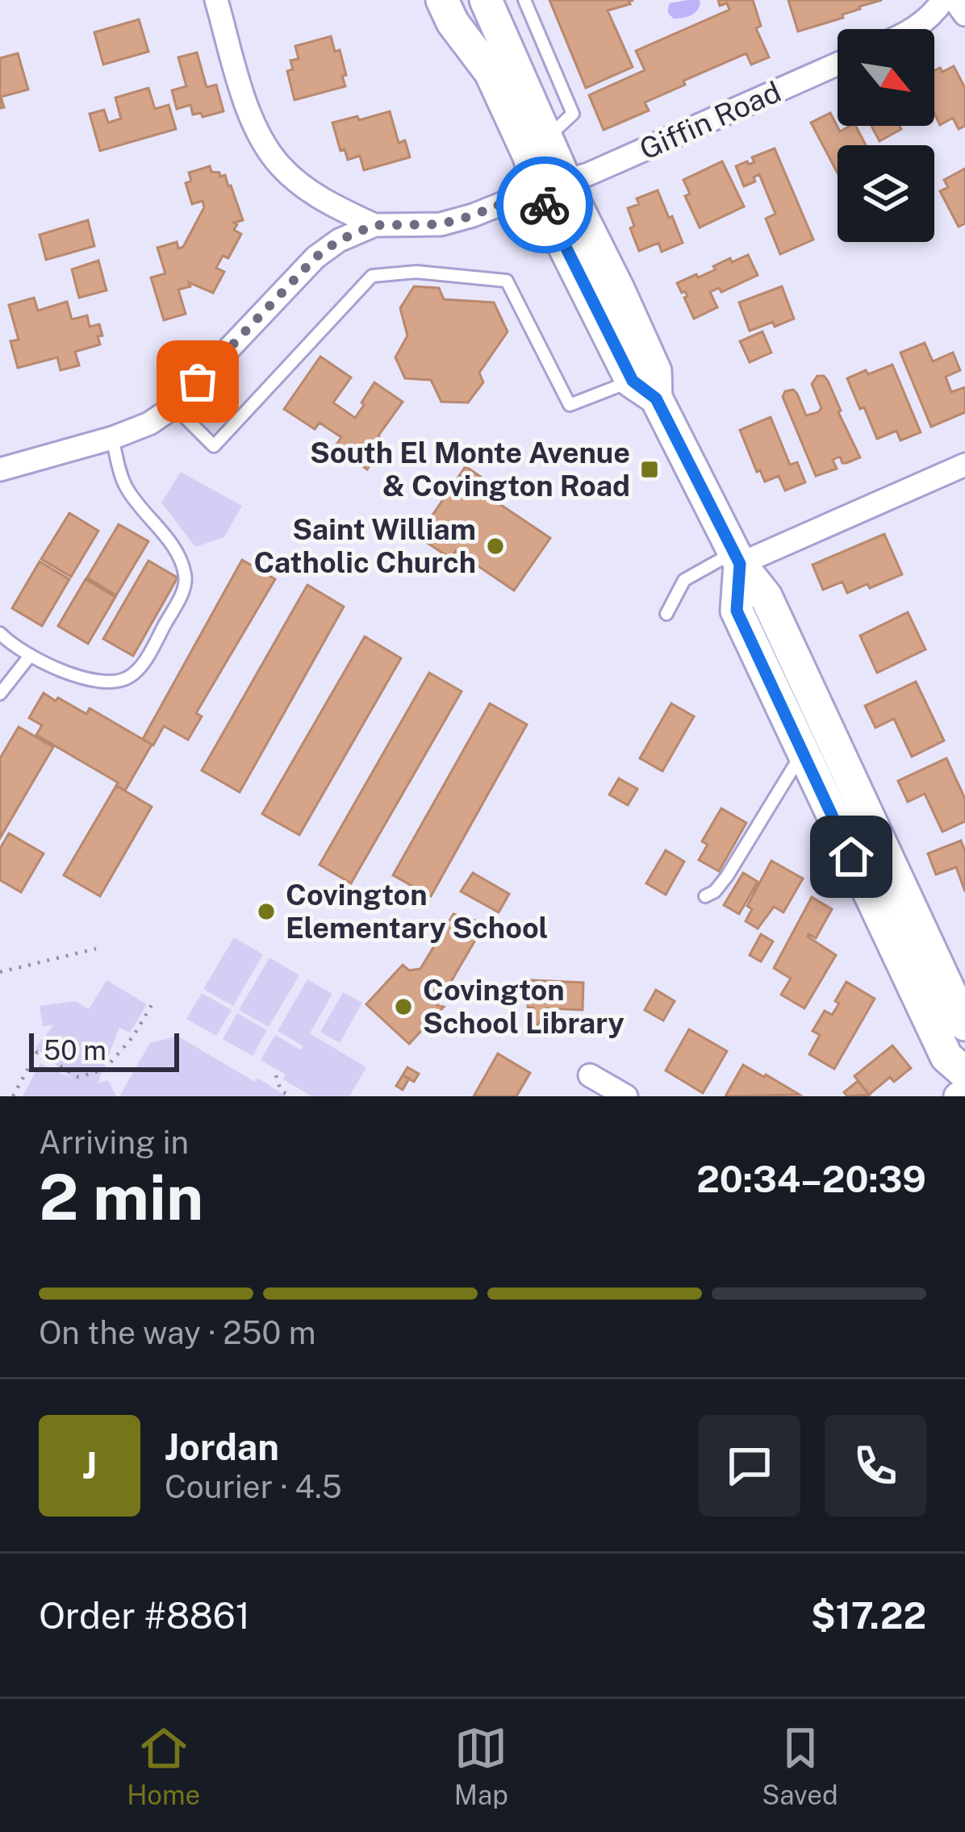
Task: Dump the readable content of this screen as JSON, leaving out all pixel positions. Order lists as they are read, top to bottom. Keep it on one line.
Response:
{"streets":{"street":["Giffin Road"]},"places":{"transit":["South El Monte Avenue & Covington Road"],"other":["Saint William Catholic Church","Covington Elementary School","Covington School Library"]},"scale_bar":"50 m","north":"bottom right","page":{"scale":"50 m","heading":["2 min","Arriving in","20:34–20:39"],"panel":["Jordan","Courier · 4.5","Order #8861","$17.22"],"bar":"On the way · 250 m","round":"J","tabs":["Home","Map","Saved"]}}
